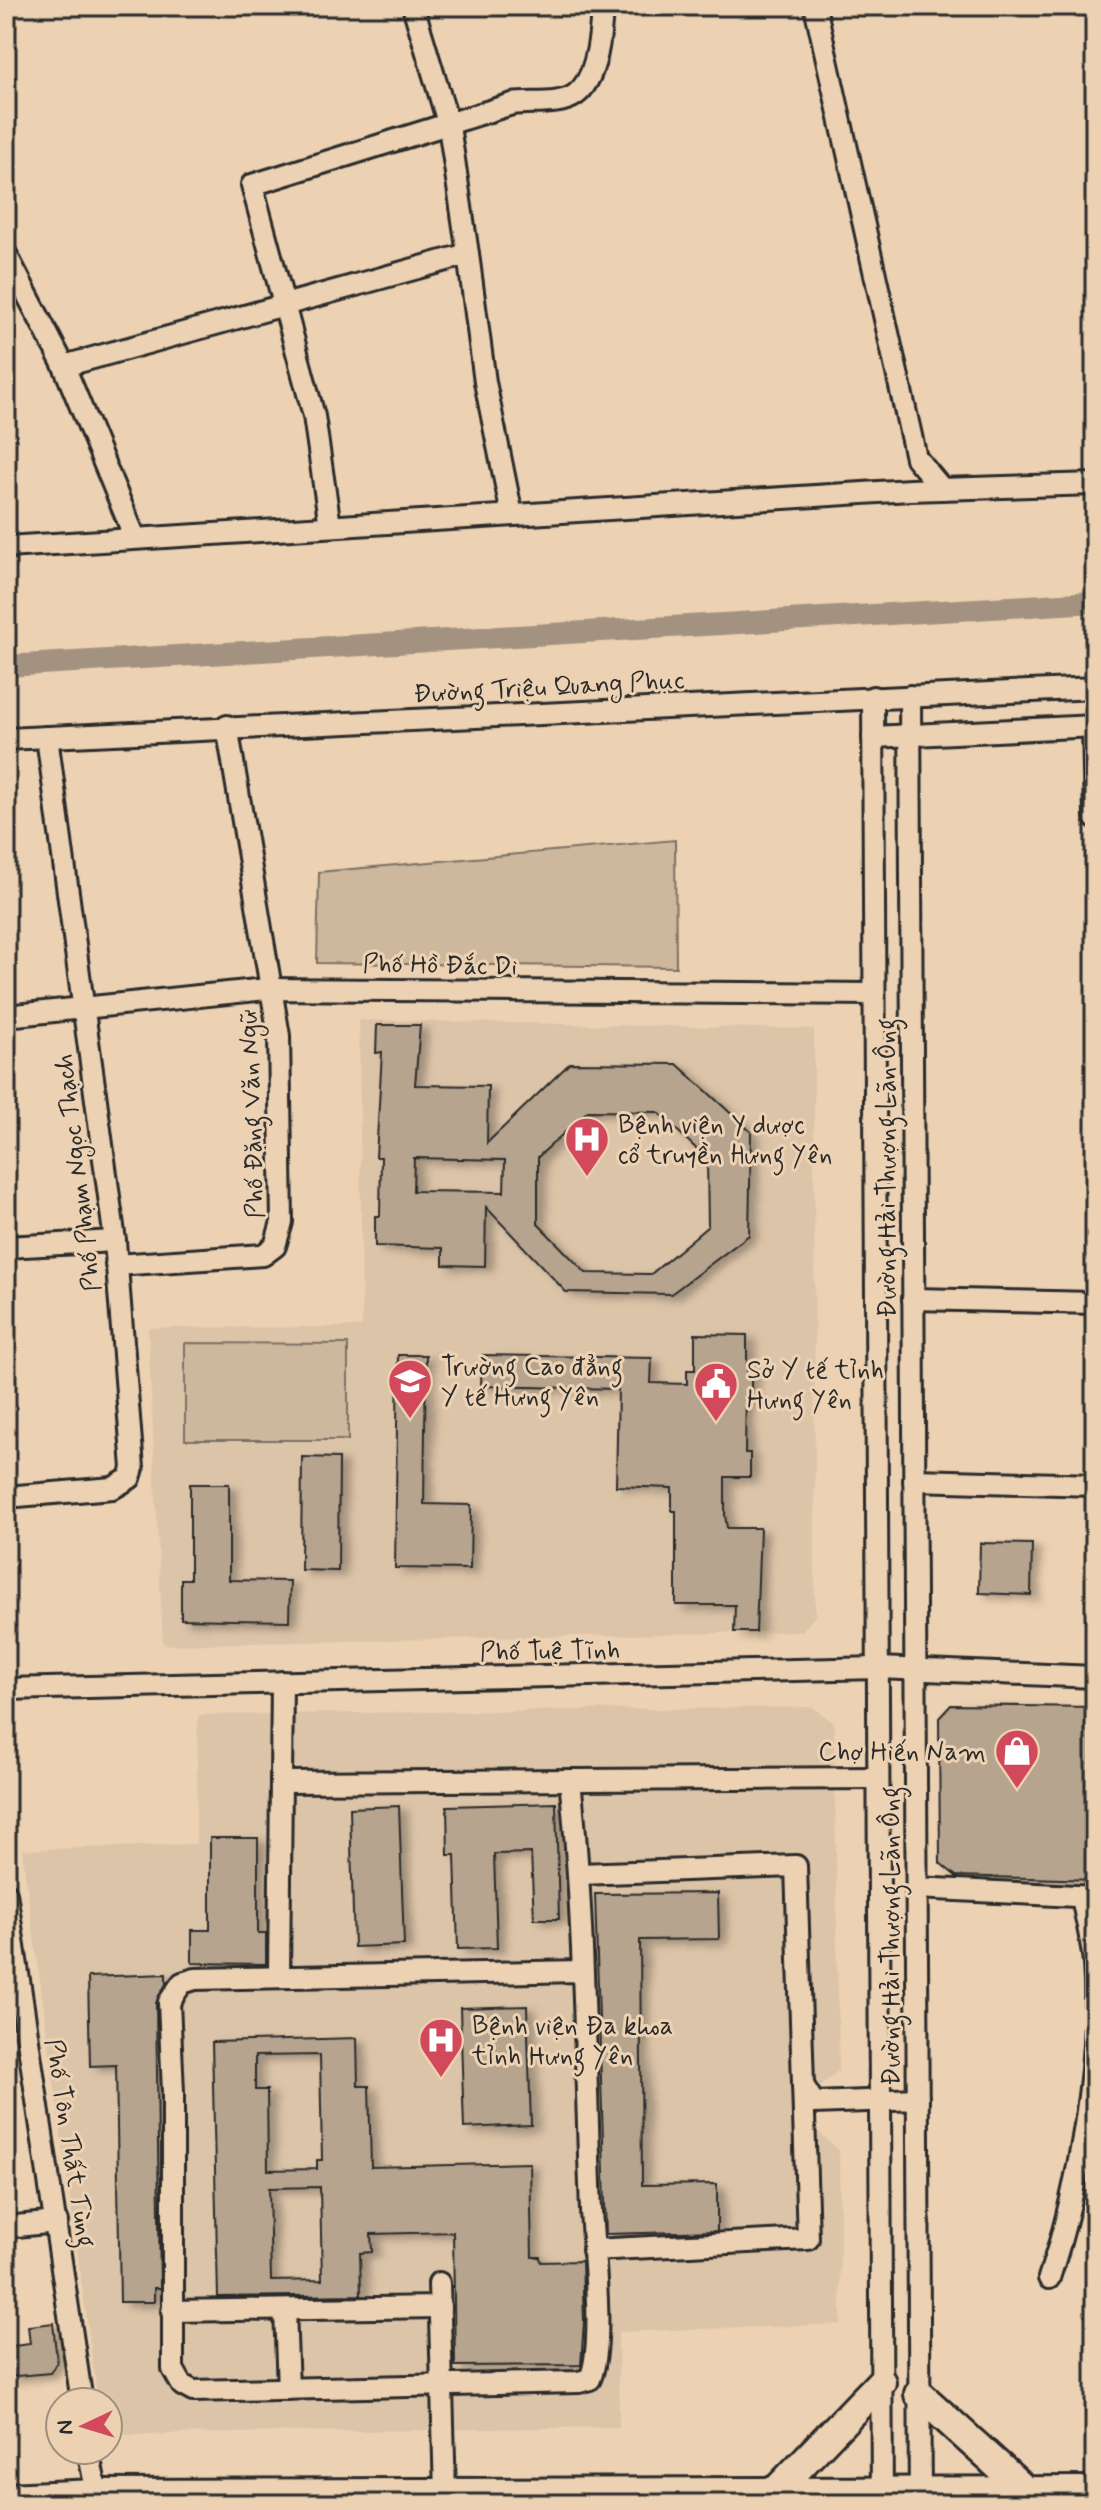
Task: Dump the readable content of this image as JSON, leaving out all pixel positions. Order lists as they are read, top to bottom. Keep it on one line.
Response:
{"streets":{"street":["Đường Triệu Quang Phục","Phố Hồ Đắc Di","Phố Đặng Văn Ngữ","Đường Hải Thượng Lãn Ông","Phố Phạm Ngọc Thạch","Phố Tuệ Tĩnh","Phố Tôn Thất Tùng"]},"crossings":[["Đường Triệu Quang Phục","Phố Đặng Văn Ngữ"],["Đường Triệu Quang Phục","Đường Hải Thượng Lãn Ông"],["Đường Triệu Quang Phục","Phố Phạm Ngọc Thạch"],["Phố Hồ Đắc Di","Phố Đặng Văn Ngữ"],["Phố Hồ Đắc Di","Đường Hải Thượng Lãn Ông"],["Phố Hồ Đắc Di","Phố Phạm Ngọc Thạch"],["Phố Đặng Văn Ngữ","Phố Phạm Ngọc Thạch"],["Đường Hải Thượng Lãn Ông","Phố Tuệ Tĩnh"]],"places":{"hospital":["Bệnh viện Y dược cổ truyền Hưng Yên","Bệnh viện Đa khoa tỉnh Hưng Yên"],"school or university":["Trường Cao đẳng Y tế Hưng Yên"],"public building":["Sở Y tế tỉnh Hưng Yên"],"shop":["Chợ Hiến Nam"]},"north":"left"}
